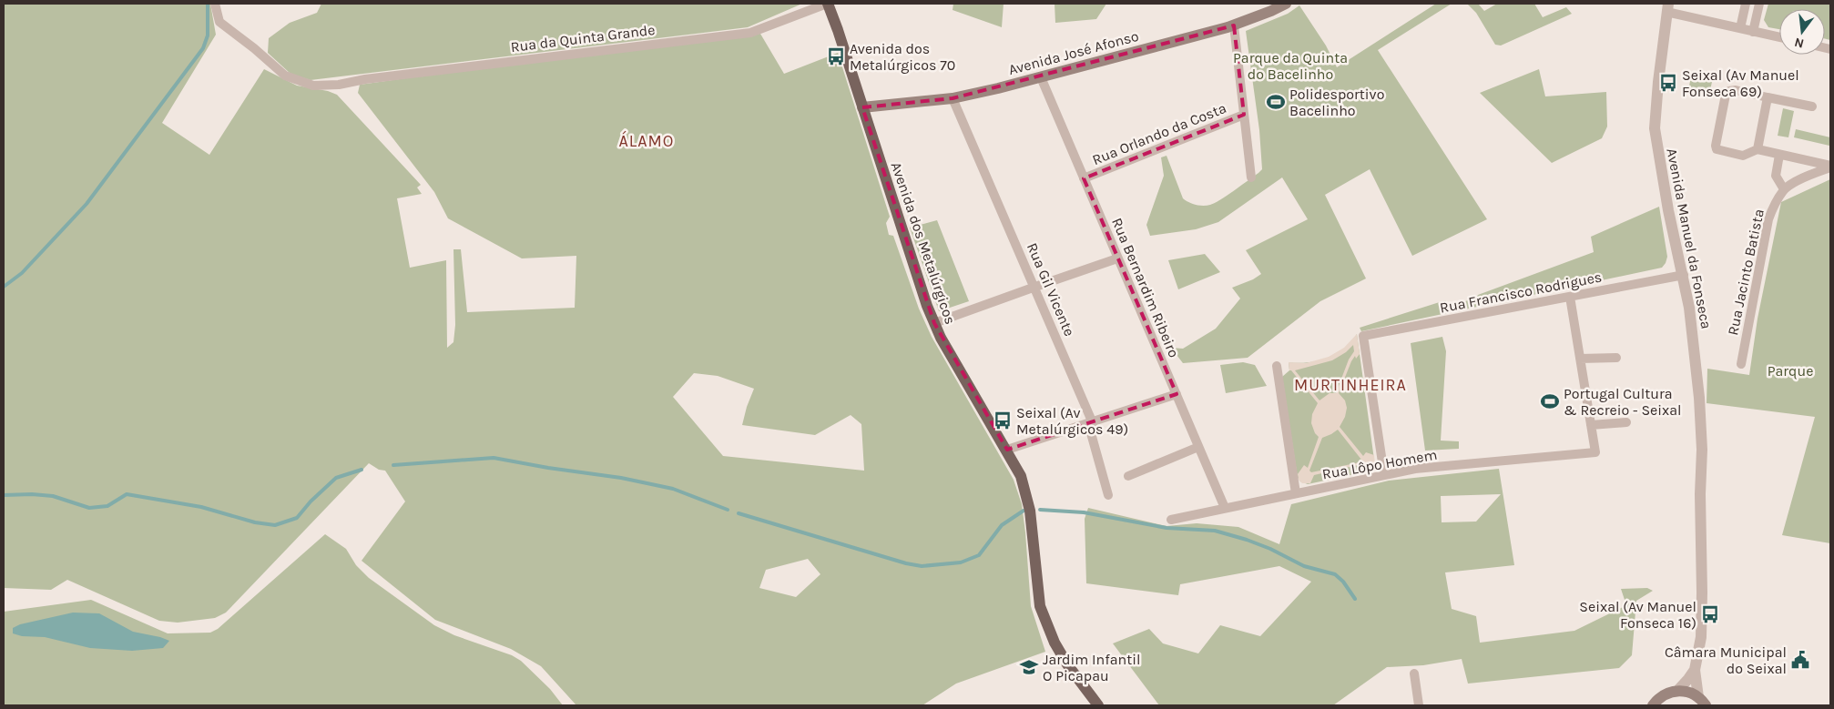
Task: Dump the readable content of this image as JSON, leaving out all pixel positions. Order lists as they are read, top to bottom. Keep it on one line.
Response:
{"streets":{"main road":["Avenida José Afonso","Avenida dos Metalúrgicos"],"street":["Rua da Quinta Grande","Rua Orlando da Costa","Avenida Manuel da Fonseca","Rua Jacinto Batista","Rua Bernardim Ribeiro","Rua Gil Vicente","Rua Francisco Rodrigues","Rua Lôpo Homem"]},"crossings":[["Rua da Quinta Grande","Avenida dos Metalúrgicos"],["Avenida José Afonso","Avenida dos Metalúrgicos"],["Avenida José Afonso","Rua Bernardim Ribeiro"],["Avenida José Afonso","Rua Gil Vicente"],["Rua Orlando da Costa","Rua Bernardim Ribeiro"],["Avenida Manuel da Fonseca","Rua Francisco Rodrigues"],["Rua Bernardim Ribeiro","Rua Lôpo Homem"],["Rua Francisco Rodrigues","Rua Lôpo Homem"]],"districts":["ÁLAMO","MURTINHEIRA"],"parks":["Parque da Quinta do Bacelinho","Parque"],"places":{"bus stop":["Avenida dos Metalúrgicos 70","Seixal (Av Manuel Fonseca 69)","Seixal (Av Metalúrgicos 49)","Seixal (Av Manuel Fonseca 16)"],"sports":["Polidesportivo Bacelinho","Portugal Cultura & Recreio - Seixal"],"public building":["Câmara Municipal do Seixal"],"school or university":["Jardim Infantil O Picapau"]},"north":"bottom"}
